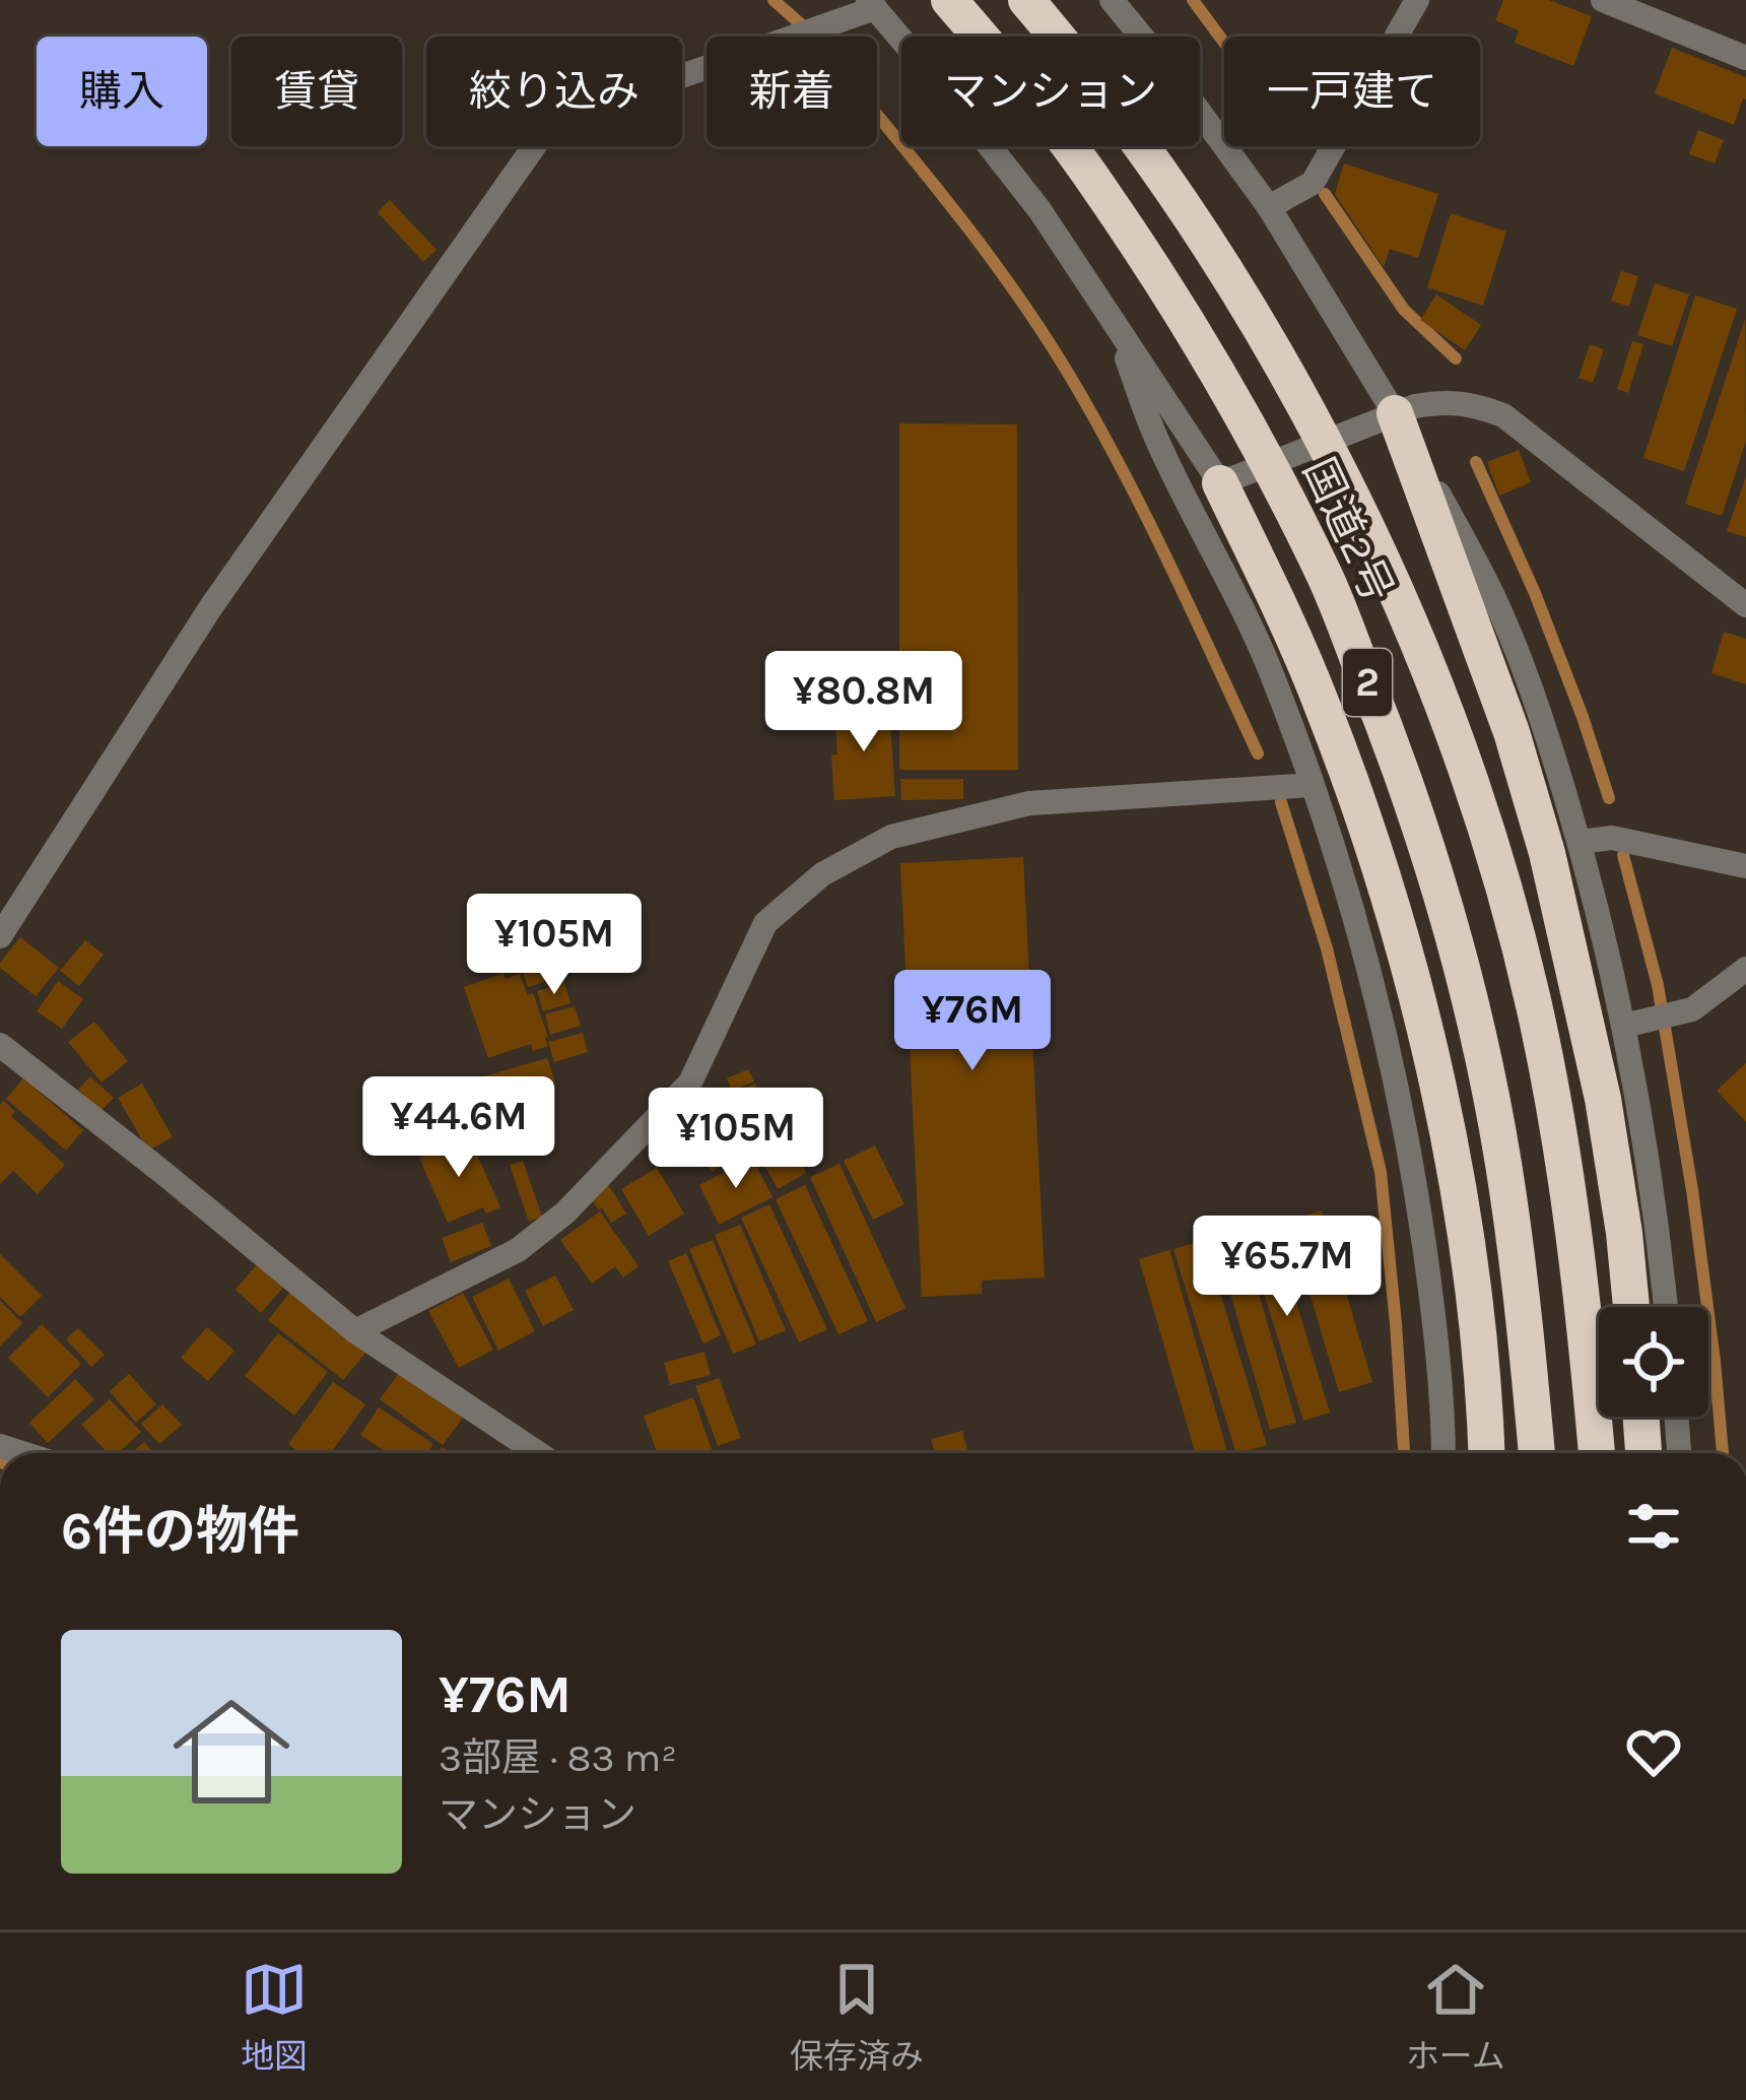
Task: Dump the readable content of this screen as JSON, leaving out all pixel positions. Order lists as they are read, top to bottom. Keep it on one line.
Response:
{"streets":{"highway":["国道2号","2"]},"page":{"chip":["購入","賃貸","絞り込み","新着","マンション","一戸建て"],"price":["¥80.8M","¥105M","¥76M","¥44.6M","¥105M","¥65.7M"],"heading":"6件の物件","list":[{"name":"¥76M","note":"3部屋 · 83 m² · マンション"}],"tabs":["地図","保存済み","ホーム"]}}
